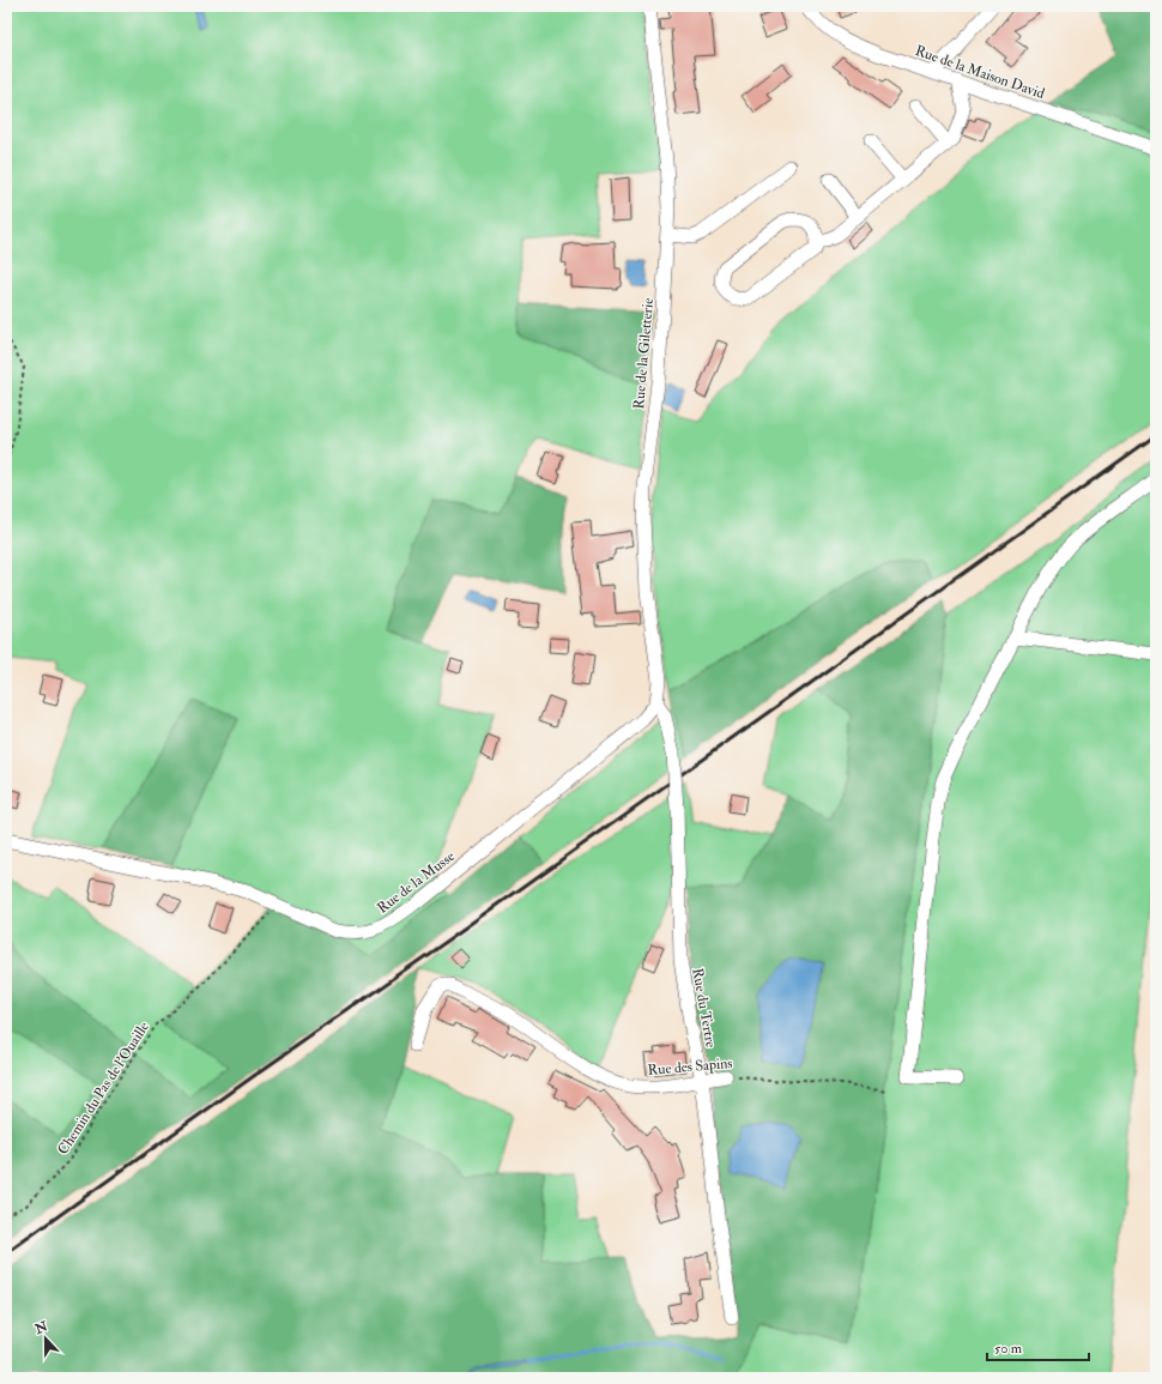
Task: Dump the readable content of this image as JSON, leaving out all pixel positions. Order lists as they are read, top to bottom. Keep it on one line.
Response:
{"streets":{"street":["Rue de la Maison David","Rue de la Giletterie","Rue de la Musse","Rue du Tertre","Rue des Sapins"],"path":["Chemin du Pas de l'Ouaille"]},"crossings":[["Rue de la Giletterie","Rue de la Musse"],["Rue de la Giletterie","Rue du Tertre"],["Rue de la Musse","Rue du Tertre"],["Rue de la Musse","Chemin du Pas de l'Ouaille"],["Rue du Tertre","Rue des Sapins"]],"scale_bar":"50 m","north":"top"}
